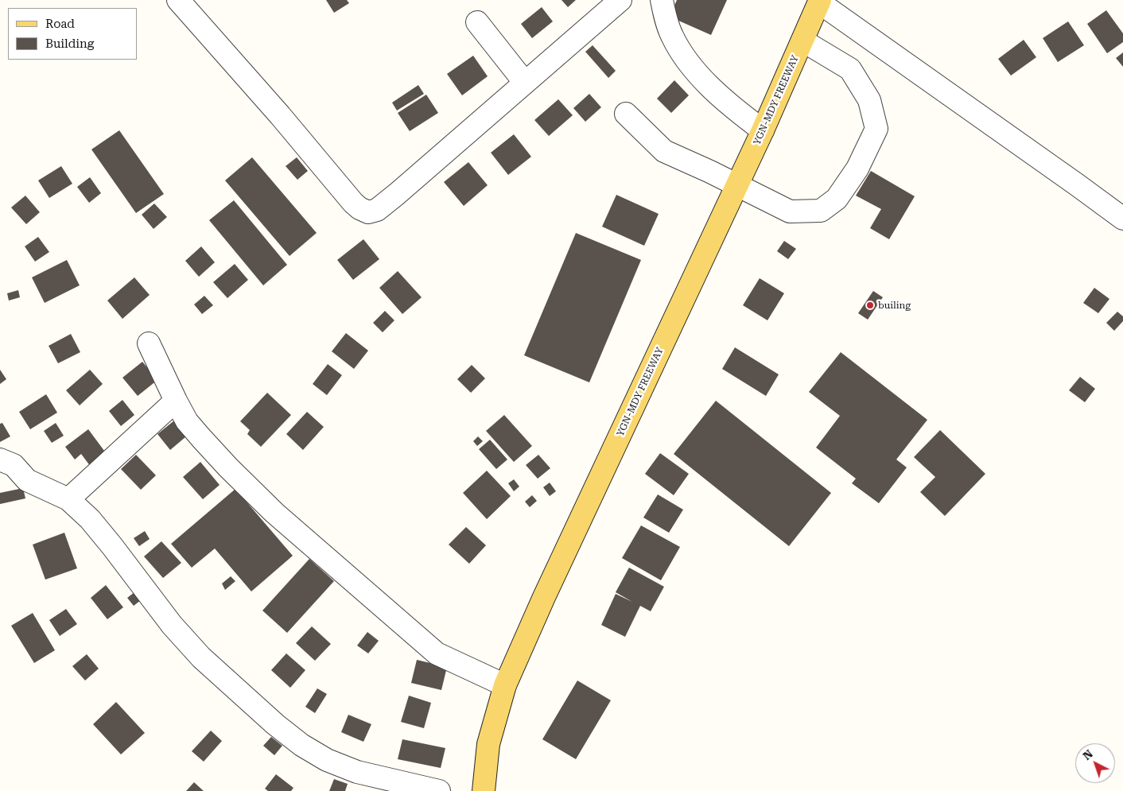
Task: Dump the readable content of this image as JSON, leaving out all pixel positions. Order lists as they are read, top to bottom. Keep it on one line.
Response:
{"streets":{"main road":["YGN-MDY FREEWAY"]},"places":["builing"],"legend":["Road","Building"],"north":"top left"}
